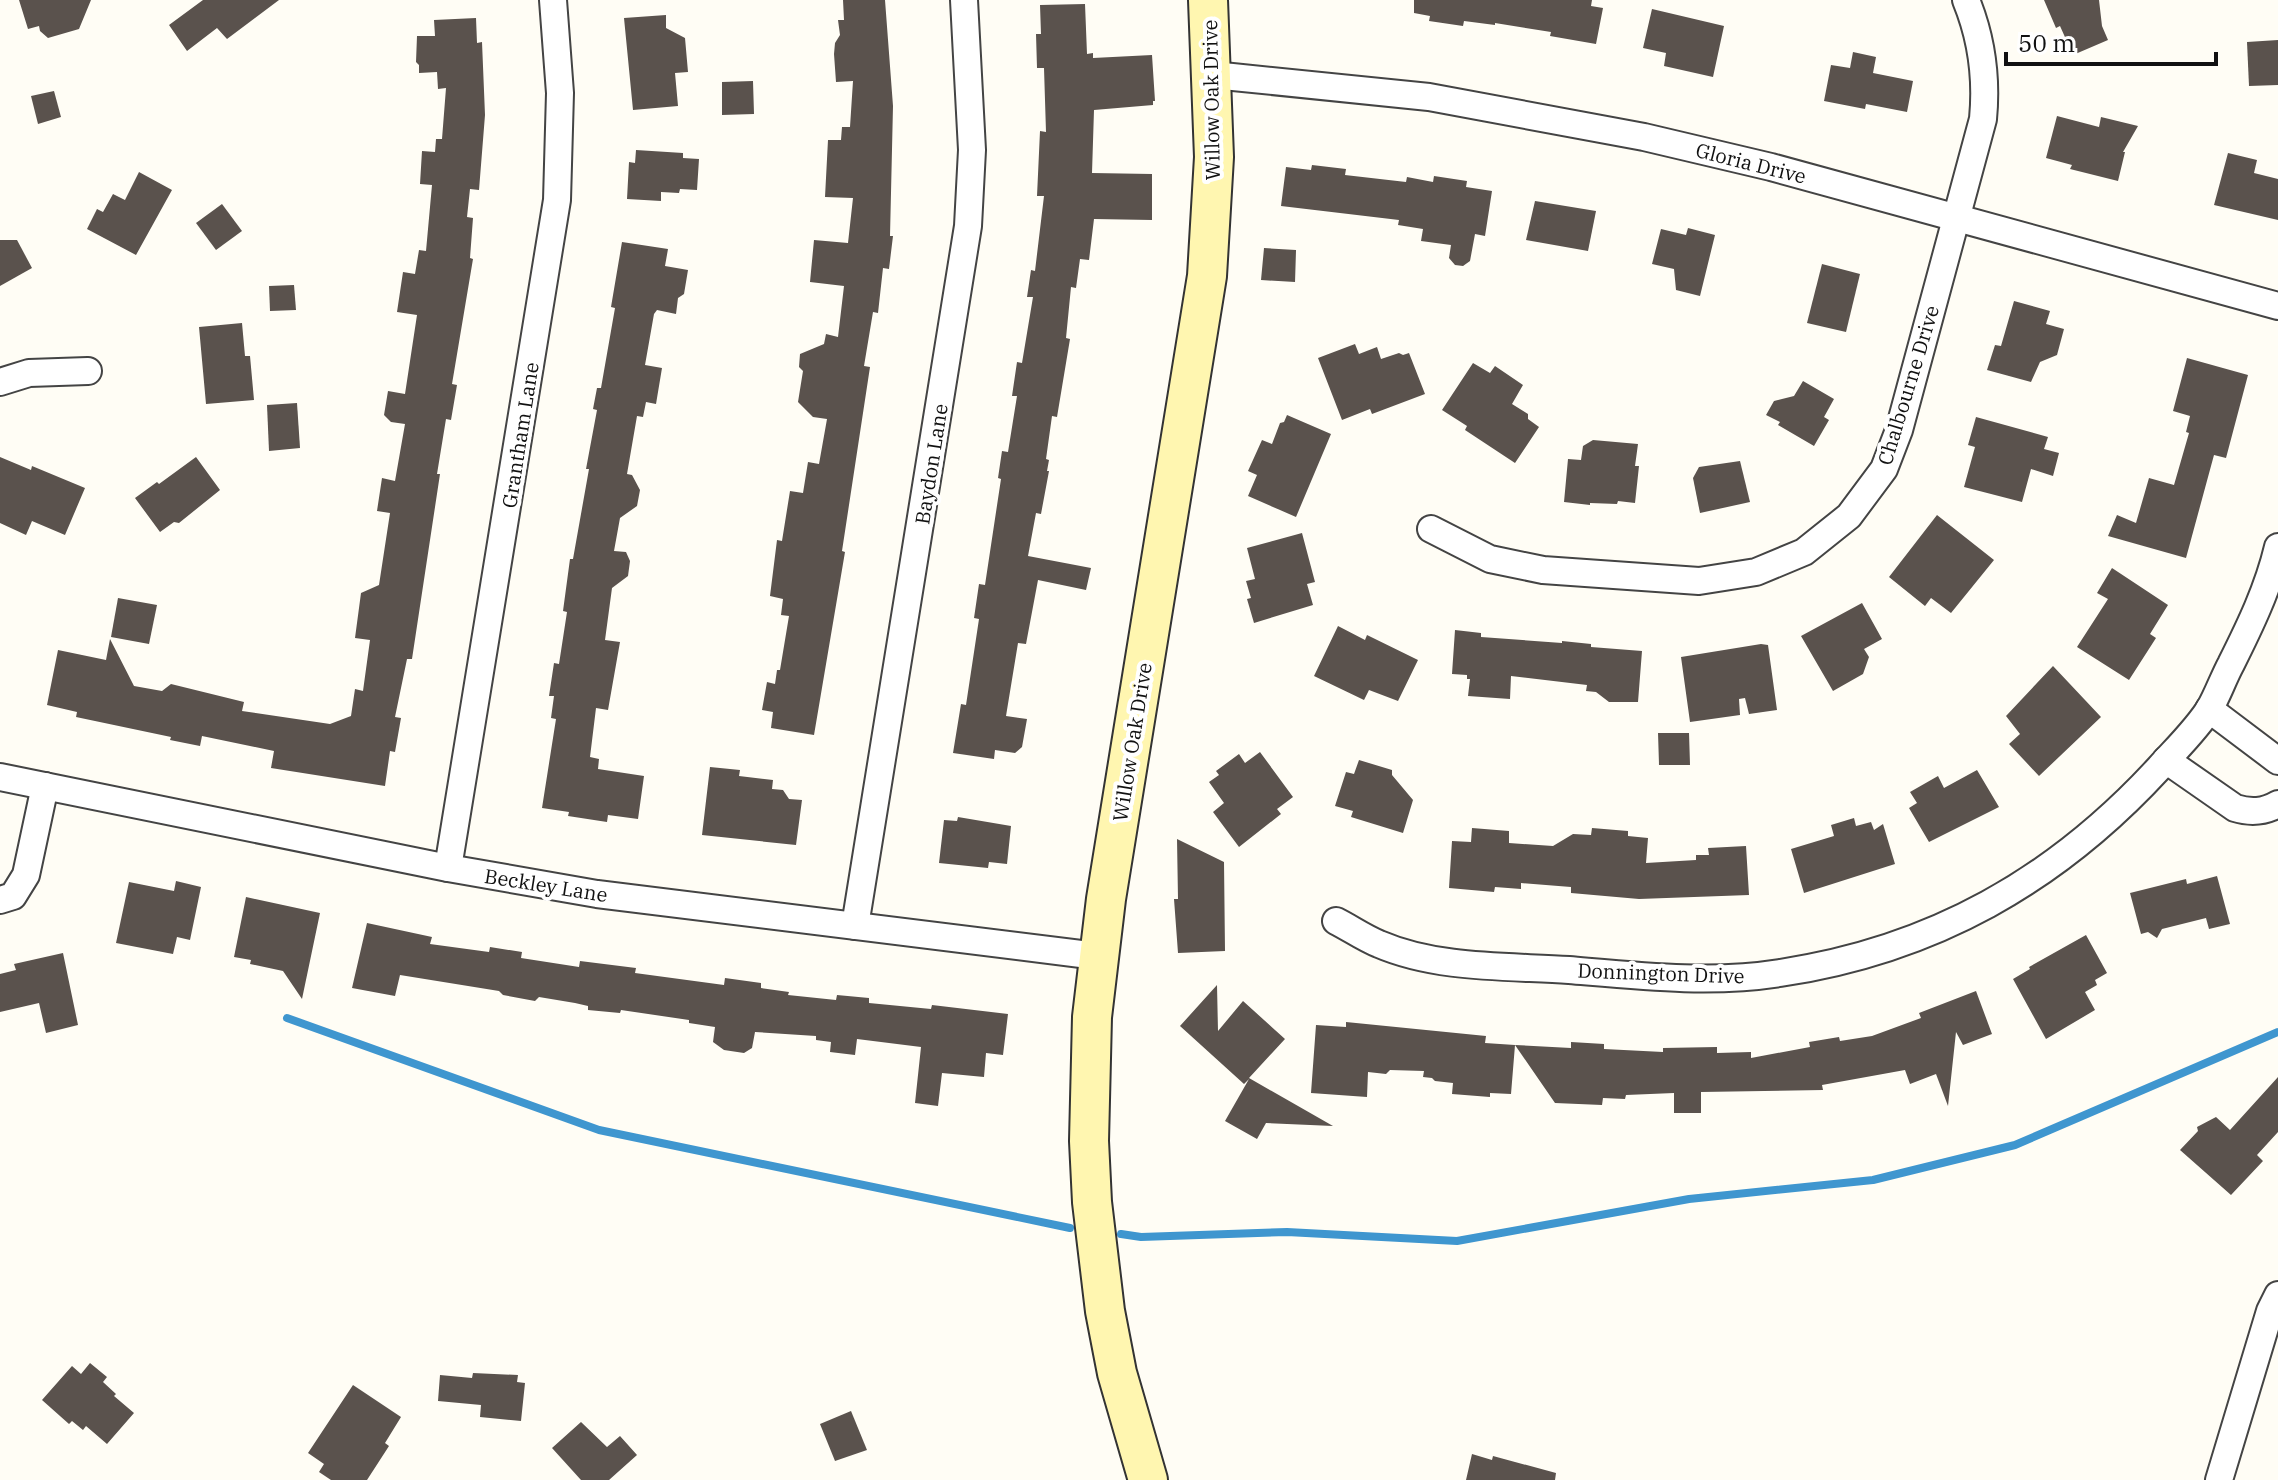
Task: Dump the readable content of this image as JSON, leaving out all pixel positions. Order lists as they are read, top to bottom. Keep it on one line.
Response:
{"streets":{"street":["Willow Oak Drive","Gloria Drive","Chalbourne Drive","Grantham Lane","Baydon Lane","Beckley Lane","Donnington Drive"]},"crossings":[["Willow Oak Drive","Gloria Drive"],["Willow Oak Drive","Beckley Lane"],["Gloria Drive","Chalbourne Drive"],["Grantham Lane","Beckley Lane"],["Baydon Lane","Beckley Lane"]],"scale_bar":"50 m"}
